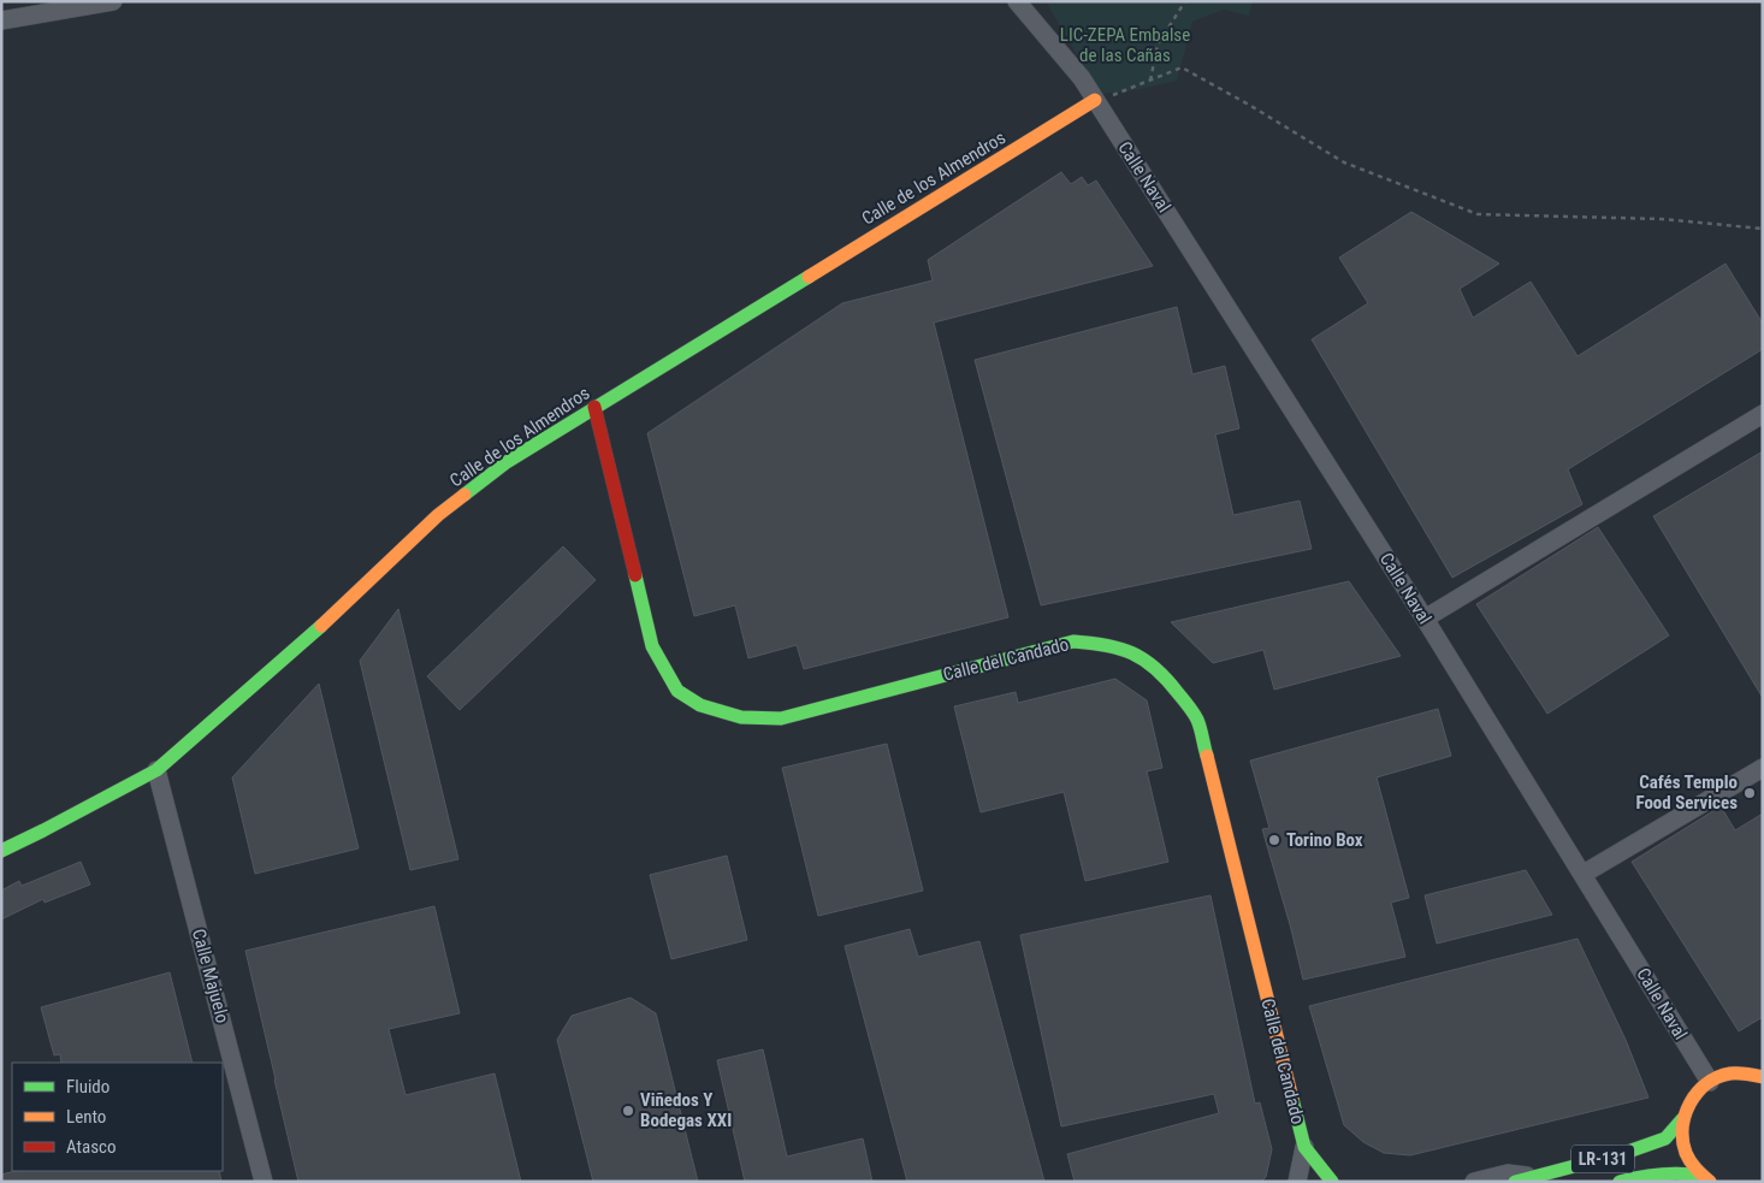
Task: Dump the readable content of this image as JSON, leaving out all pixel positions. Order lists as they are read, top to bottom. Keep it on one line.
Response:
{"streets":{"street":["Calle Naval","Calle de los Almendros","Calle del Candado","Calle Majuelo","LR-131"]},"crossings":[["Calle Naval","Calle de los Almendros"],["Calle de los Almendros","Calle del Candado"],["Calle de los Almendros","Calle Majuelo"]],"parks":["LIC-ZEPA Embalse de las Cañas"],"places":["Cafés Templo Food Services","Torino Box","Viñedos Y Bodegas XXI"],"legend":["Fluido","Lento","Atasco"]}
